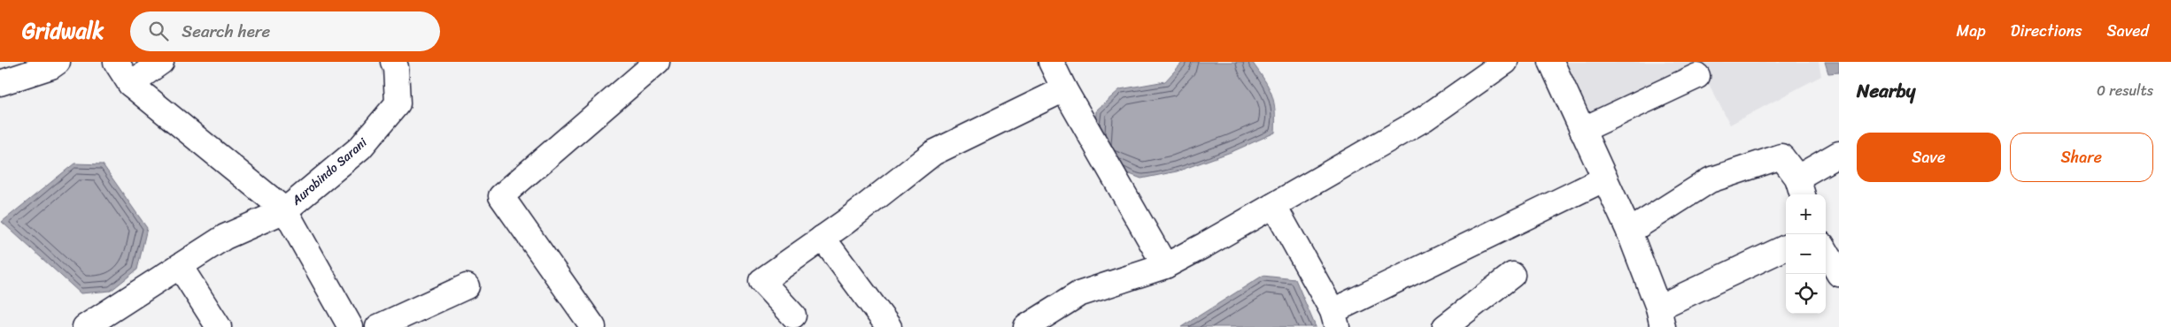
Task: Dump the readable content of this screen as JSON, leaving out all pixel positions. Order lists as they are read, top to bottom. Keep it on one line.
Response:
{"streets":{"street":["Aurobindo Sarani"]},"page":{"header":"Gridwalk","search":"Search here","nav":["Map","Directions","Saved"],"heading":["Nearby","0 results"],"buttons":["Save","Share"],"map_buttons":["+","−"]}}
